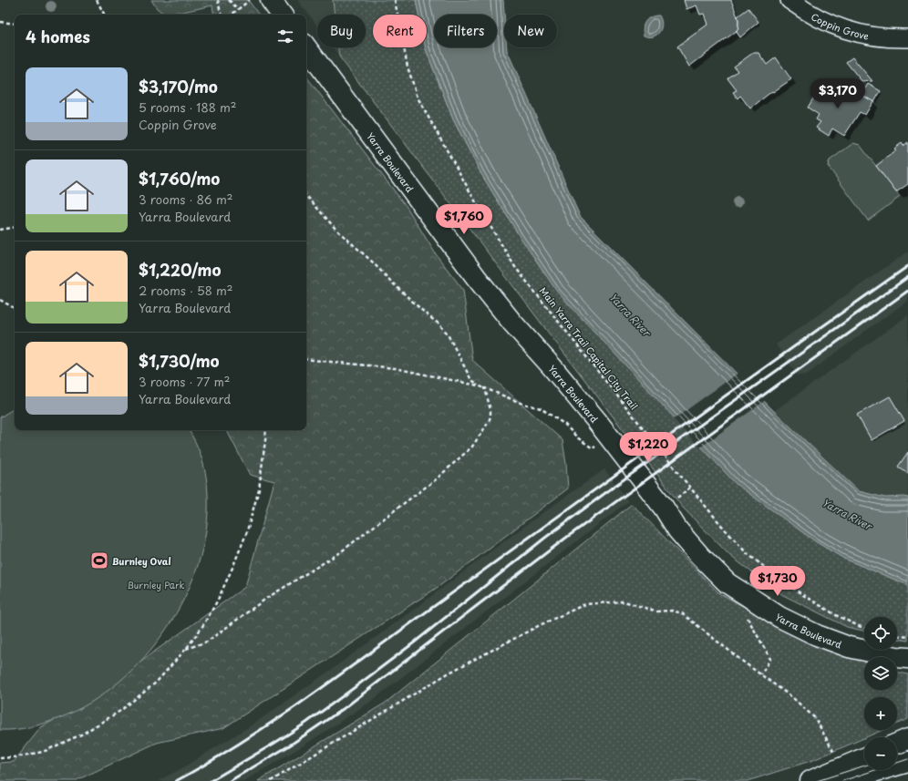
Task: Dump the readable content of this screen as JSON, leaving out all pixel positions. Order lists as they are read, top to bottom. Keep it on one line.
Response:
{"streets":{"main road":["Yarra Boulevard"],"street":["Coppin Grove"],"path":["Main Yarra Trail Capital City Trail"]},"water":["Yarra River"],"parks":["Burnley Park"],"places":{"sports":["Burnley Oval"]},"page":{"chip":["Buy","Rent","Filters","New"],"heading":"4 homes","list":[{"name":"$3,170/mo","note":"5 rooms · 188 m² · Coppin Grove"},{"name":"$1,760/mo","note":"3 rooms · 86 m² · Yarra Boulevard"},{"name":"$1,220/mo","note":"2 rooms · 58 m² · Yarra Boulevard"},{"name":"$1,730/mo","note":"3 rooms · 77 m² · Yarra Boulevard"}],"price":["$3,170","$1,760","$1,220","$1,730"],"map_buttons":["+","−"]}}
